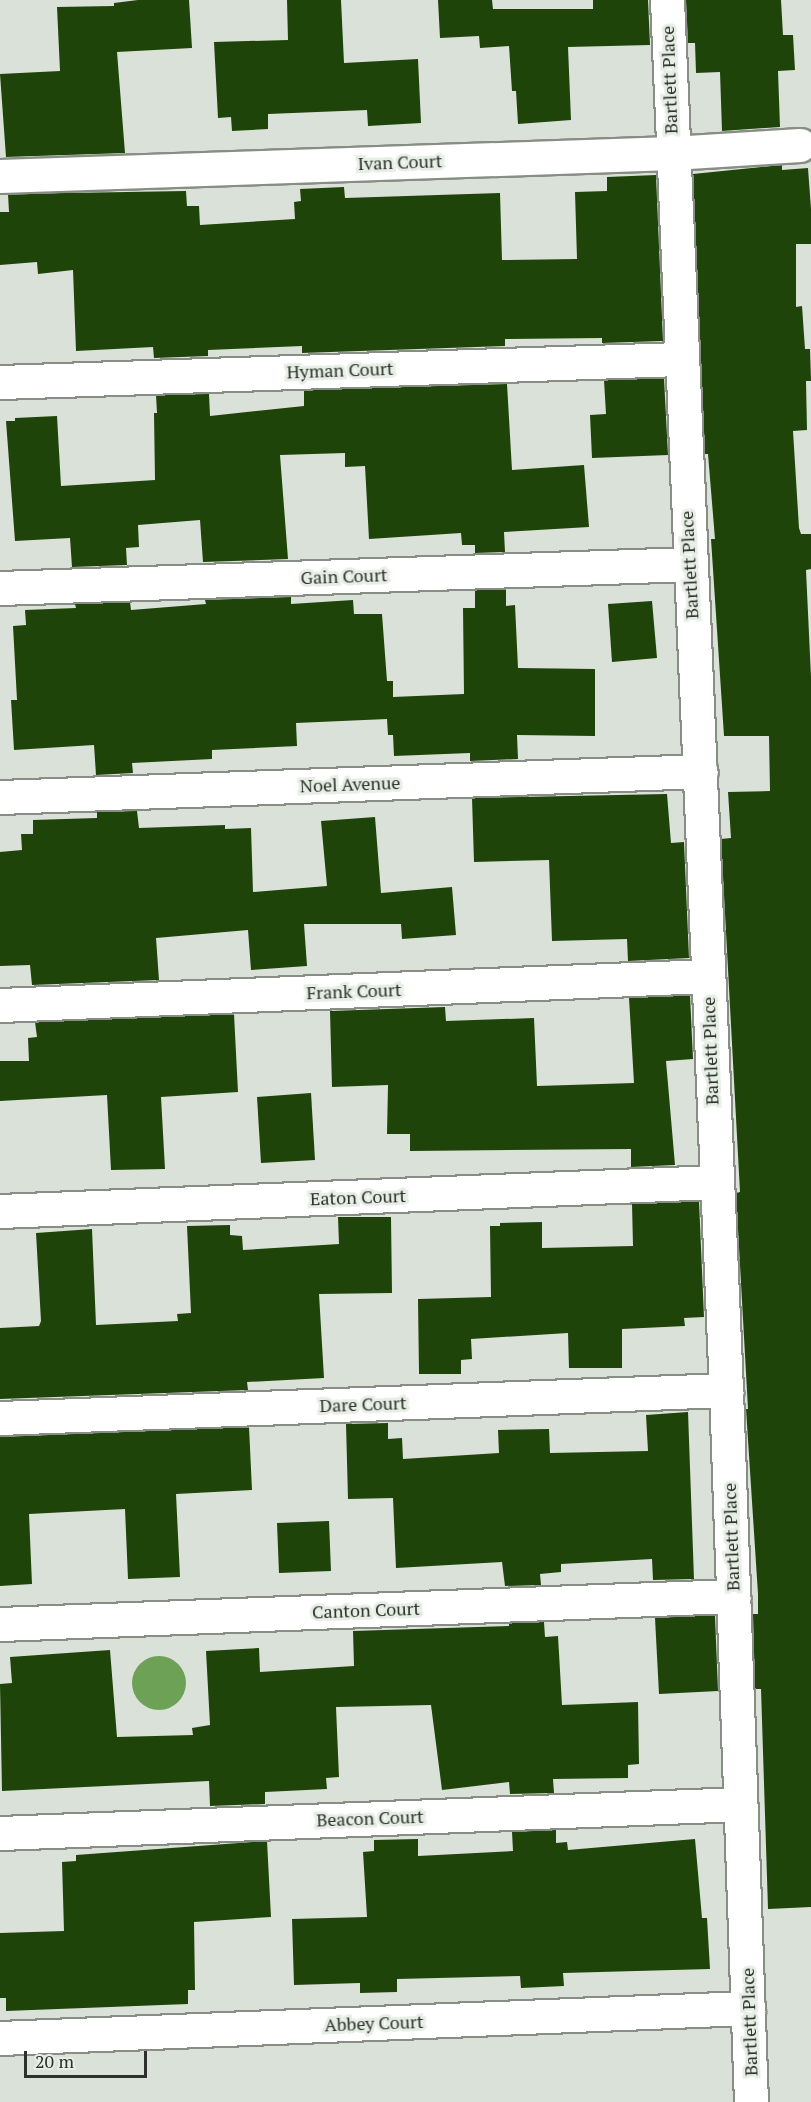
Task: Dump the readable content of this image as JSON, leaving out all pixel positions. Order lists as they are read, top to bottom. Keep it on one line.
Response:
{"streets":{"street":["Bartlett Place","Ivan Court","Hyman Court","Gain Court","Noel Avenue","Frank Court","Eaton Court","Dare Court","Canton Court","Beacon Court","Abbey Court"]},"crossings":[["Bartlett Place","Ivan Court"],["Bartlett Place","Hyman Court"],["Bartlett Place","Gain Court"],["Bartlett Place","Noel Avenue"],["Bartlett Place","Frank Court"],["Bartlett Place","Eaton Court"],["Bartlett Place","Dare Court"],["Bartlett Place","Canton Court"],["Bartlett Place","Beacon Court"],["Bartlett Place","Abbey Court"]],"scale_bar":"20 m"}
